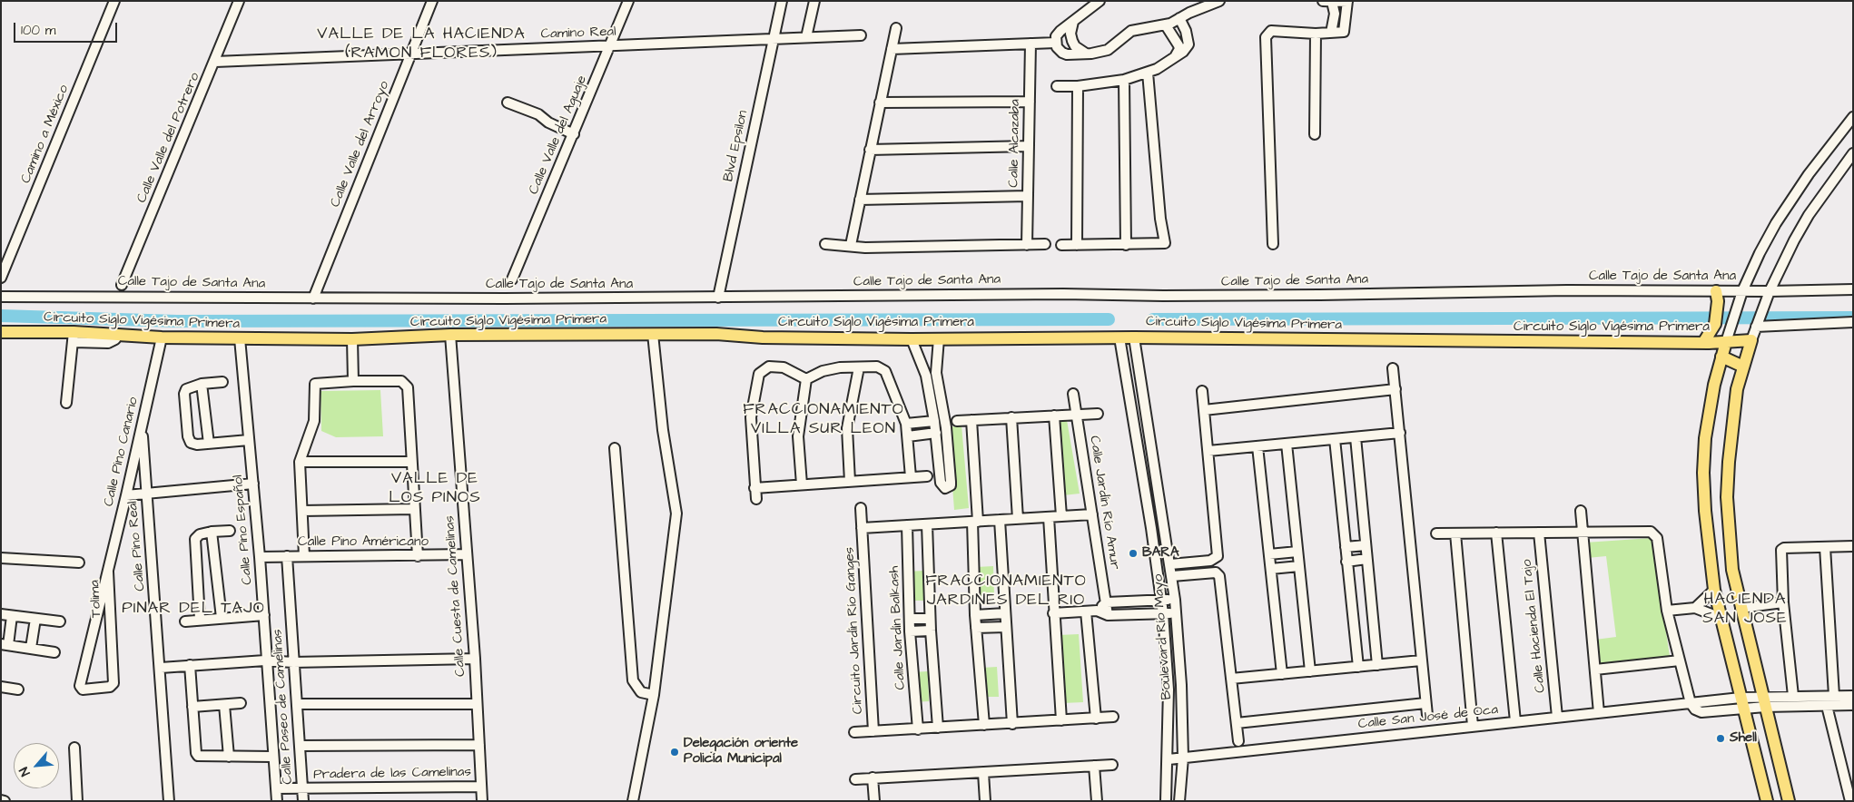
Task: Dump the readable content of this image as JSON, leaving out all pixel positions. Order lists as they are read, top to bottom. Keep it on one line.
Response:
{"streets":{"main road":["Circuito Siglo Vigésima Primera"],"street":["Camino Real","Camino a México","Calle Valle del Aguaje","Calle Valle del Potrero","Calle Alcazaba","Calle Valle del Arroyo","Blvd Epsilon","Calle Tajo de Santa Ana","Calle Pino Canario","Calle Jardín Río Amur","Calle Pino Español","Calle Pino Américano","Calle Pino Real","Calle Cuesta de Camelinas","Tolima","Calle Hacienda El Tajo","Calle Jardín Balkash","Circuito Jardín Río Ganges","Boulevard Río Mayo","Calle Paseo de Camelinas","Calle San José de Oca","Pradera de las Camelinas"]},"crossings":[["Camino Real","Calle Valle del Aguaje"],["Camino Real","Calle Valle del Potrero"],["Camino Real","Calle Valle del Arroyo"],["Camino Real","Blvd Epsilon"],["Calle Valle del Arroyo","Calle Tajo de Santa Ana"],["Blvd Epsilon","Calle Tajo de Santa Ana"],["Circuito Siglo Vigésima Primera","Calle Pino Canario"],["Circuito Siglo Vigésima Primera","Calle Pino Español"],["Circuito Siglo Vigésima Primera","Calle Cuesta de Camelinas"],["Circuito Siglo Vigésima Primera","Boulevard Río Mayo"],["Calle Pino Canario","Calle Pino Real"],["Calle Pino Canario","Tolima"],["Calle Jardín Río Amur","Circuito Jardín Río Ganges"],["Calle Pino Español","Calle Pino Américano"],["Calle Pino Español","Pradera de las Camelinas"],["Calle Pino Américano","Calle Cuesta de Camelinas"],["Calle Pino Américano","Calle Paseo de Camelinas"],["Calle Cuesta de Camelinas","Pradera de las Camelinas"],["Calle Hacienda El Tajo","Calle San José de Oca"],["Calle Jardín Balkash","Circuito Jardín Río Ganges"],["Boulevard Río Mayo","Calle San José de Oca"],["Calle Paseo de Camelinas","Pradera de las Camelinas"]],"districts":["VALLE DE LA HACIENDA (RAMON FLORES)","FRACCIONAMIENTO VILLA SUR LEON","VALLE DE LOS PINOS","FRACCIONAMIENTO JARDINES DEL RIO","HACIENDA SAN JOSE","PINAR DEL TAJO"],"places":["BARA","Shell","Delegación oriente Policía Municipal"],"scale_bar":"100 m","north":"bottom left"}
